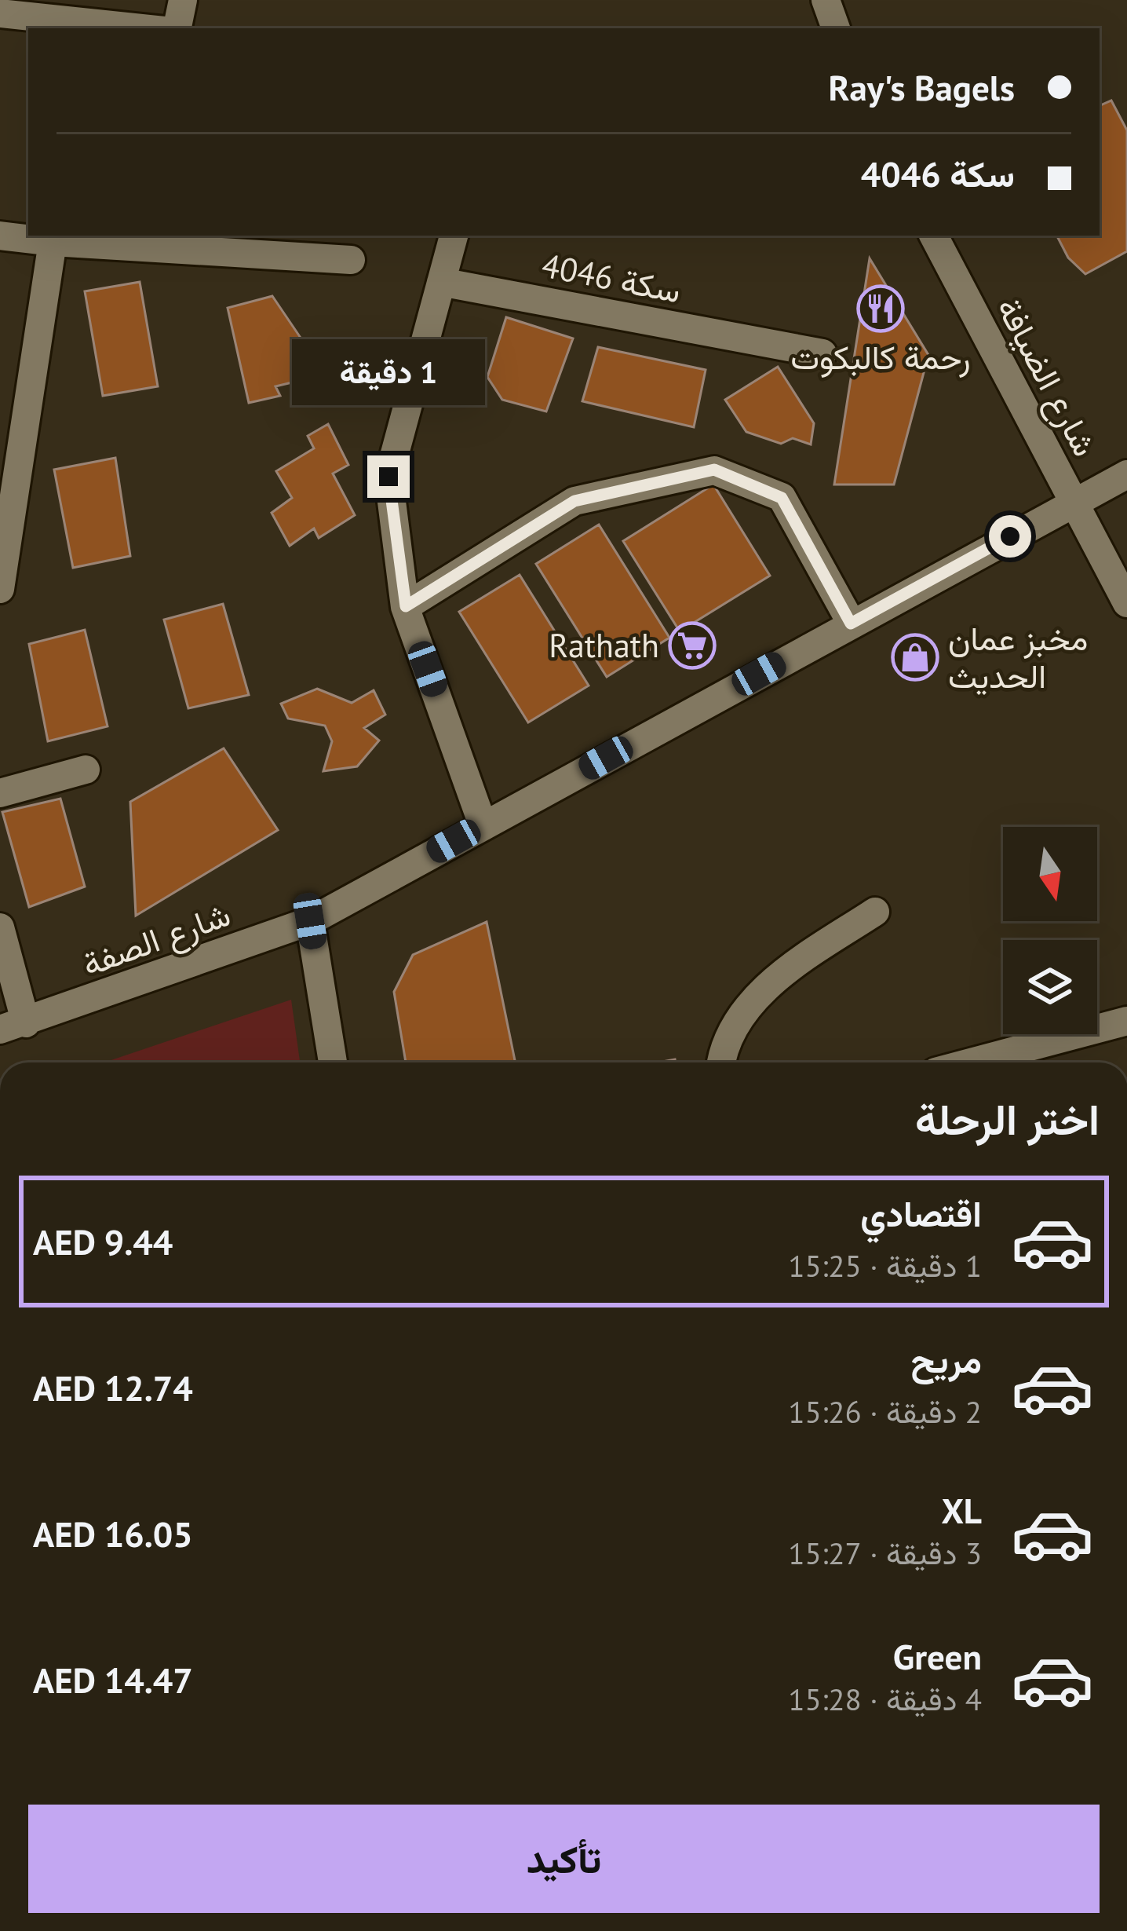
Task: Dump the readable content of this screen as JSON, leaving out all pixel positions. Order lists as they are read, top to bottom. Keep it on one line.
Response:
{"streets":{"street":["سكة 4046","شارع الضيافة","شارع الصفة"]},"crossings":[["شارع الضيافة","شارع الصفة"]],"places":{"restaurant":["رحمة كالبكوت"],"supermarket":["Rathath"],"shop":["مخبز عمان الحديث"]},"north":"bottom","page":{"banner":["Ray's Bagels","سكة 4046"],"bubble":"1 دقيقة","heading":"اختر الرحلة","list":[{"name":"اقتصادي","note":"1 دقيقة · 15:25","value":"AED 9.44"},{"name":"مريح","note":"2 دقيقة · 15:26","value":"AED 12.74"},{"name":"XL","note":"3 دقيقة · 15:27","value":"AED 16.05"},{"name":"Green","note":"4 دقيقة · 15:28","value":"AED 14.47"}],"buttons":"تأكيد"}}
